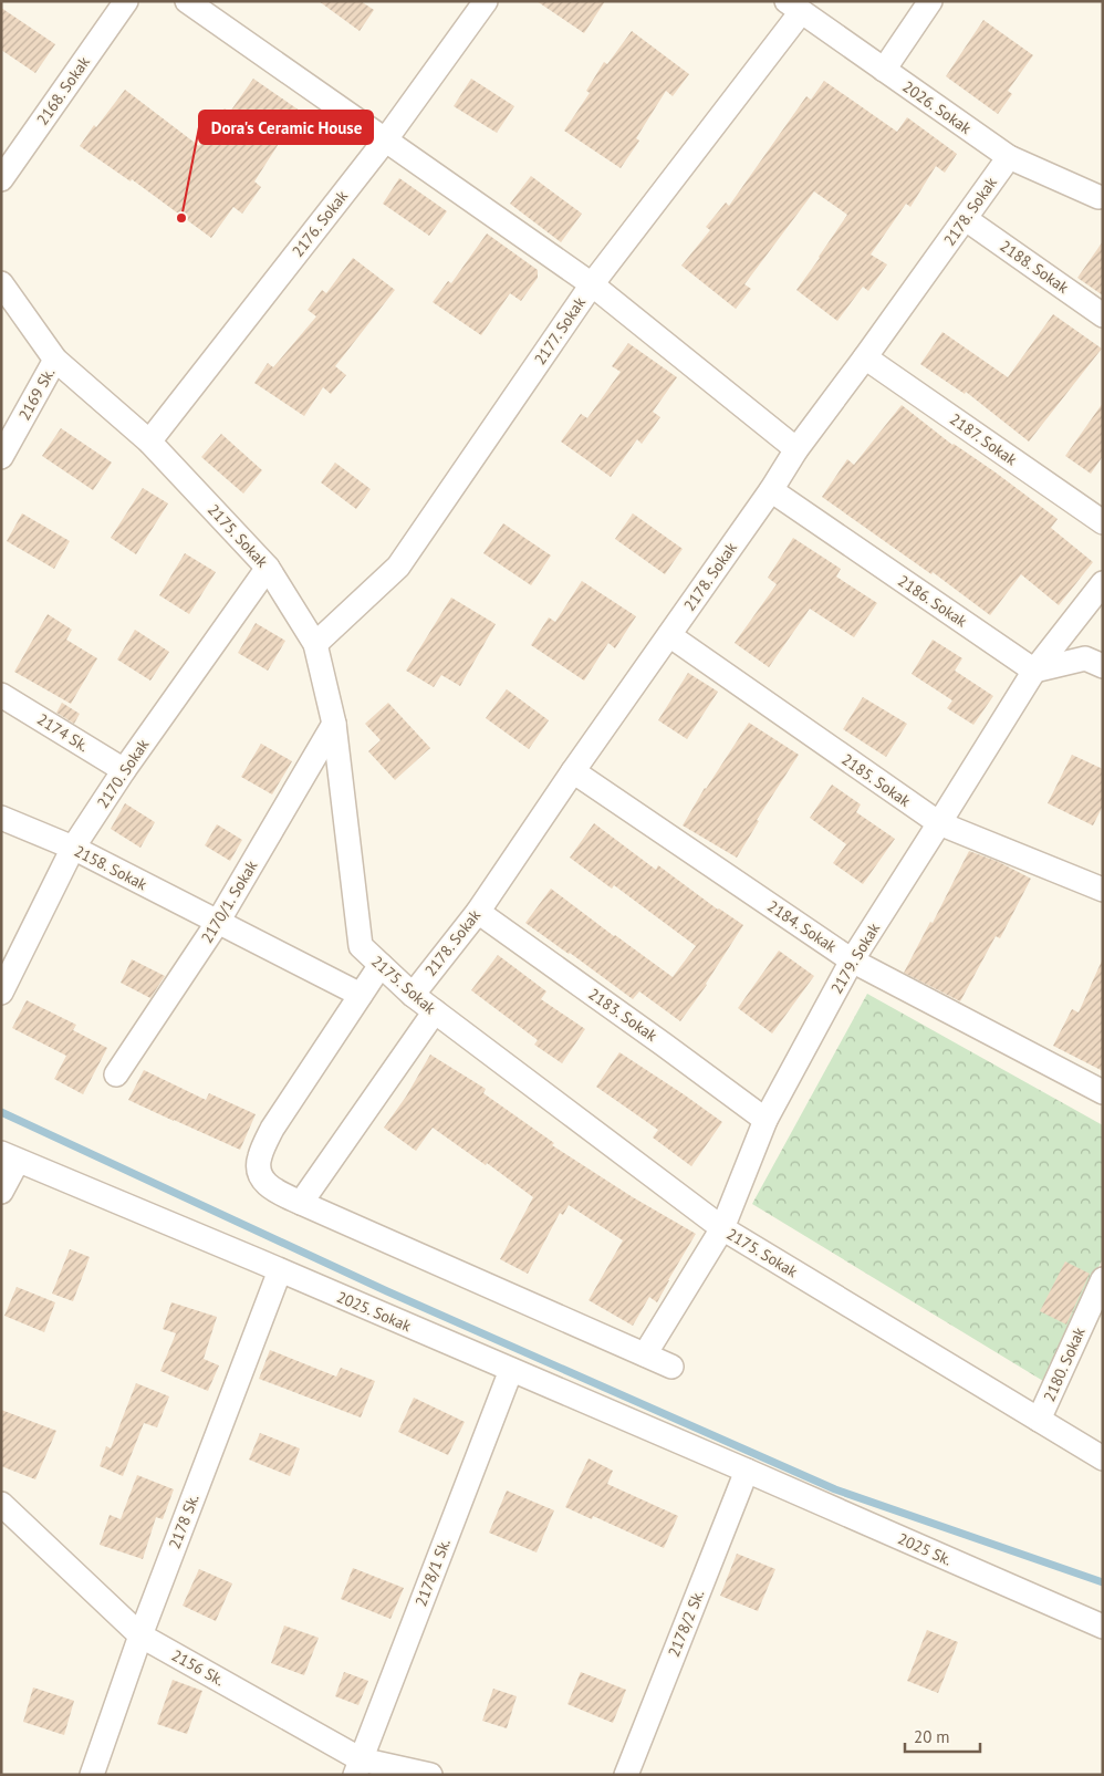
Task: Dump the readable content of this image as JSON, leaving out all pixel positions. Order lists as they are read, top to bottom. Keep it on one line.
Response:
{"streets":{"street":["2168. Sokak","2026. Sokak","2178. Sokak","2176. Sokak","2188. Sokak","2177. Sokak","2169 Sk.","2187. Sokak","2175. Sokak","2186. Sokak","2174 Sk.","2170. Sokak","2185. Sokak","2158. Sokak","2170/1. Sokak","2184. Sokak","2179. Sokak","2183. Sokak","2025. Sokak","2180. Sokak","2178 Sk.","2025 Sk.","2178/1 Sk.","2178/2 Sk.","2156 Sk."]},"crossings":[["2026. Sokak","2178. Sokak"],["2026. Sokak","2177. Sokak"],["2178. Sokak","2188. Sokak"],["2178. Sokak","2187. Sokak"],["2178. Sokak","2175. Sokak"],["2178. Sokak","2186. Sokak"],["2178. Sokak","2185. Sokak"],["2178. Sokak","2184. Sokak"],["2178. Sokak","2183. Sokak"],["2176. Sokak","2175. Sokak"],["2177. Sokak","2175. Sokak"],["2169 Sk.","2175. Sokak"],["2175. Sokak","2170. Sokak"],["2175. Sokak","2170/1. Sokak"],["2175. Sokak","2179. Sokak"],["2175. Sokak","2180. Sokak"],["2186. Sokak","2179. Sokak"],["2174 Sk.","2170. Sokak"],["2170. Sokak","2158. Sokak"],["2185. Sokak","2179. Sokak"],["2158. Sokak","2170/1. Sokak"],["2184. Sokak","2179. Sokak"],["2179. Sokak","2183. Sokak"],["2025. Sokak","2178 Sk."],["2025. Sokak","2025 Sk."],["2025. Sokak","2178/1 Sk."],["2025. Sokak","2178/2 Sk."],["2178 Sk.","2156 Sk."],["2025 Sk.","2178/2 Sk."],["2178/1 Sk.","2156 Sk."]],"places":["Dora's Ceramic House"],"scale_bar":"20 m"}
